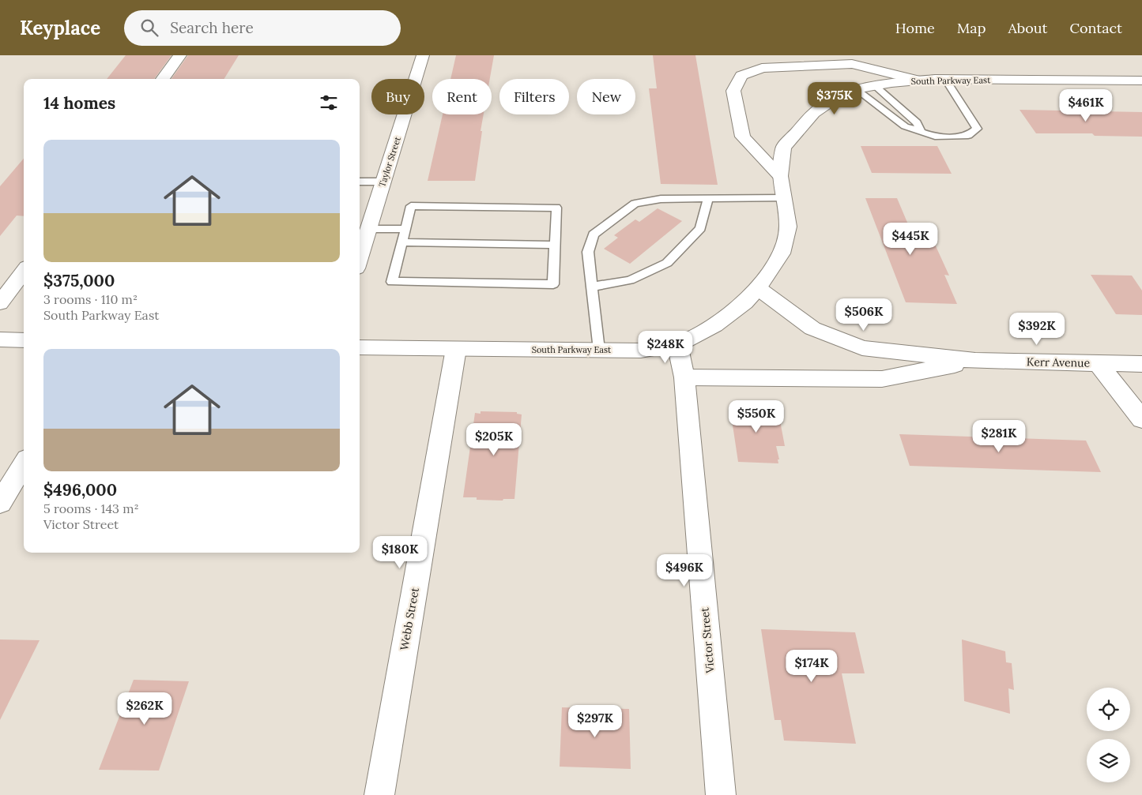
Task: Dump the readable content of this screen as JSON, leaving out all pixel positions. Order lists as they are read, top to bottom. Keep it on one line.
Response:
{"streets":{"street":["South Parkway East","Taylor Street","Kerr Avenue","Webb Street","Victor Street"]},"crossings":[["South Parkway East","Webb Street"],["South Parkway East","Victor Street"]],"page":{"header":"Keyplace","search":"Search here","nav":["Home","Map","About","Contact"],"chip":["Buy","Rent","Filters","New"],"heading":"14 homes","price":["$375K","$461K","$445K","$506K","$392K","$248K","$550K","$281K","$205K","$180K","$496K","$174K","$262K","$297K"],"list":[{"name":"$375,000","note":"3 rooms · 110 m² · South Parkway East"},{"name":"$496,000","note":"5 rooms · 143 m² · Victor Street"}]}}
